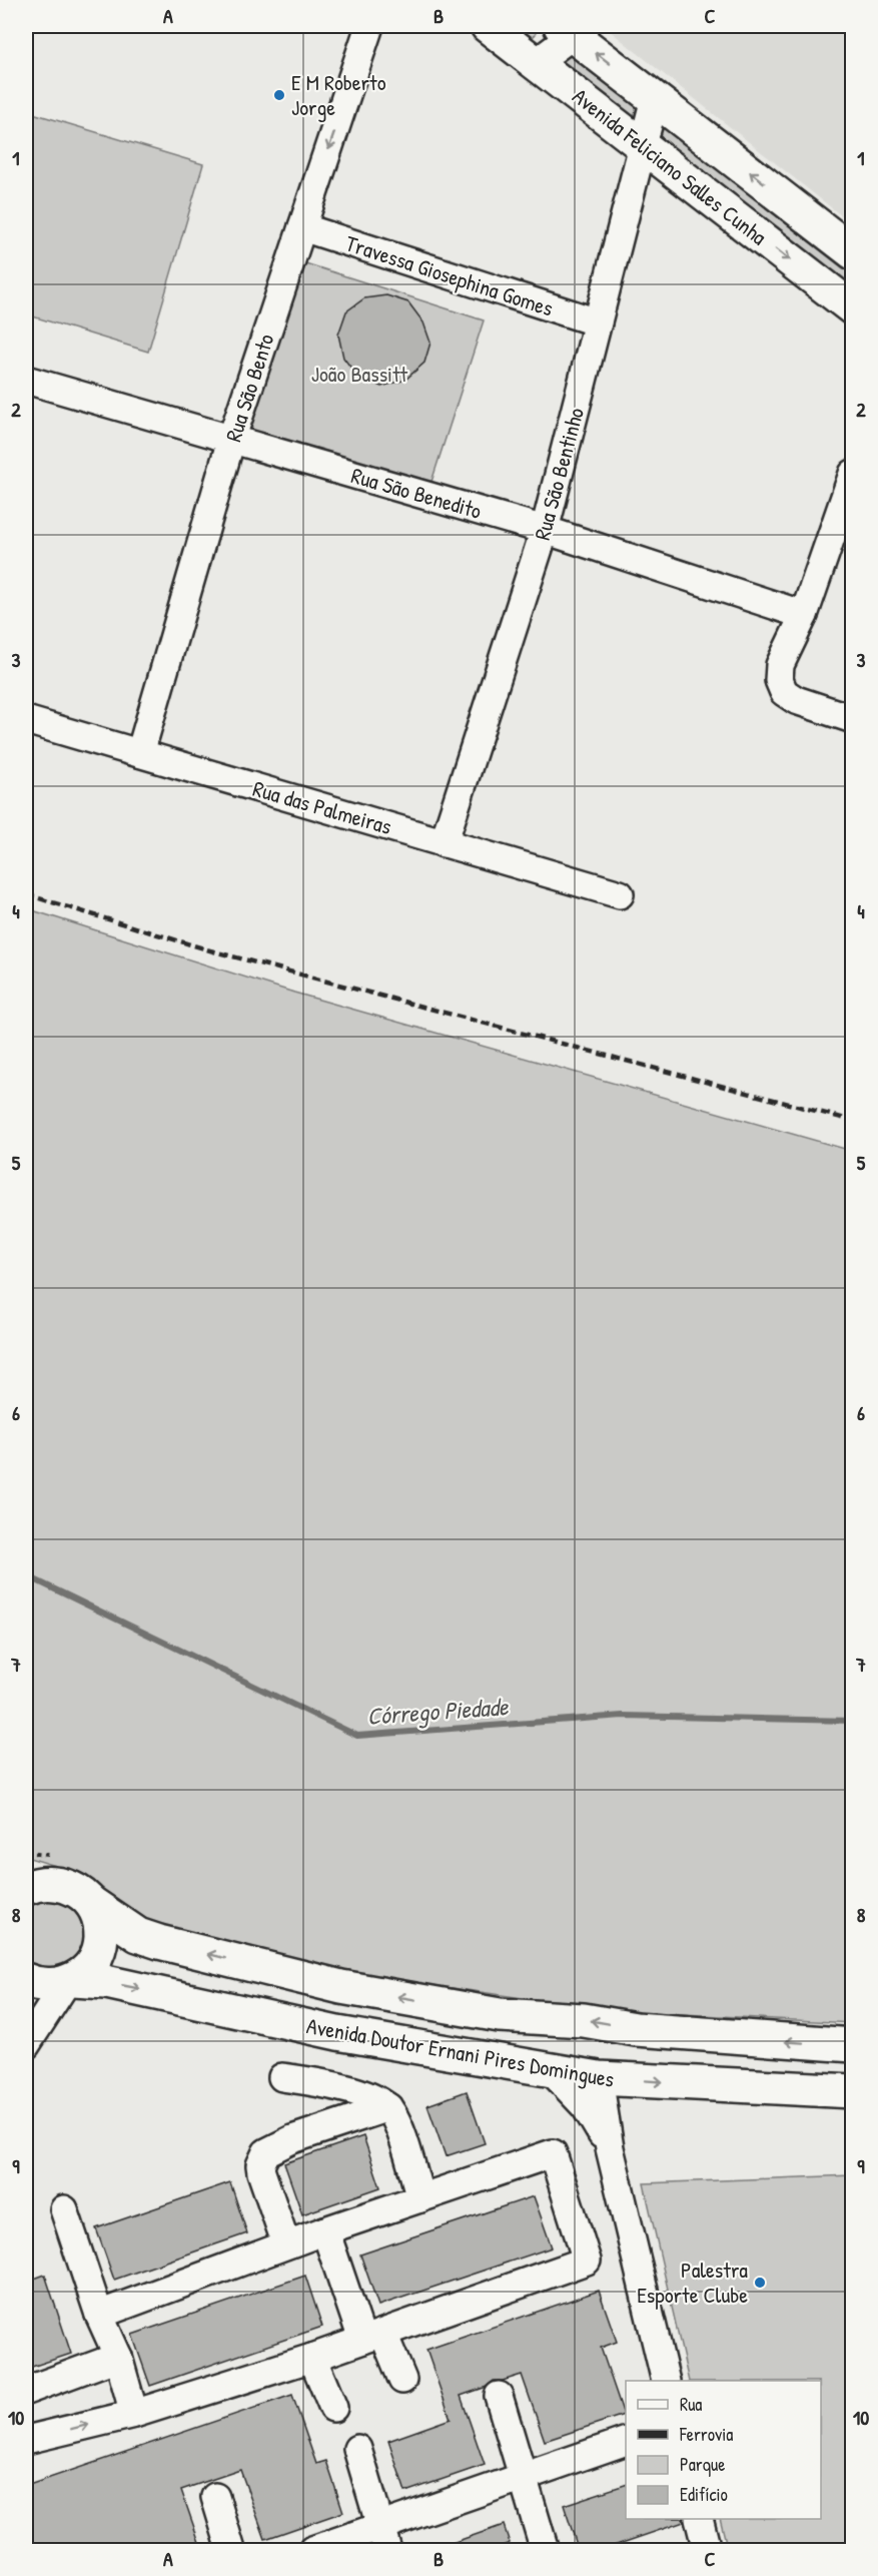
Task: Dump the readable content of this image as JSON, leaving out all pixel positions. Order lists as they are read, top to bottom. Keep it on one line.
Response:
{"streets":{"main road":["Avenida Feliciano Salles Cunha","Avenida Doutor Ernani Pires Domingues"],"street":["Travessa Giosephina Gomes","Rua São Bento","Rua São Bentinho","Rua São Benedito","Rua das Palmeiras"]},"crossings":[["Avenida Feliciano Salles Cunha","Rua São Bentinho"],["Travessa Giosephina Gomes","Rua São Bento"],["Travessa Giosephina Gomes","Rua São Bentinho"],["Rua São Bento","Rua São Benedito"],["Rua São Bento","Rua das Palmeiras"],["Rua São Bentinho","Rua São Benedito"],["Rua São Bentinho","Rua das Palmeiras"]],"water":["Córrego Piedade"],"parks":["João Bassitt"],"places":["E M Roberto Jorge","Palestra Esporte Clube"],"legend":["Rua","Ferrovia","Parque","Edifício"],"grid":{"columns":["A","B","C"],"rows":["1","2","3","4","5","6","7","8","9","10"]}}
